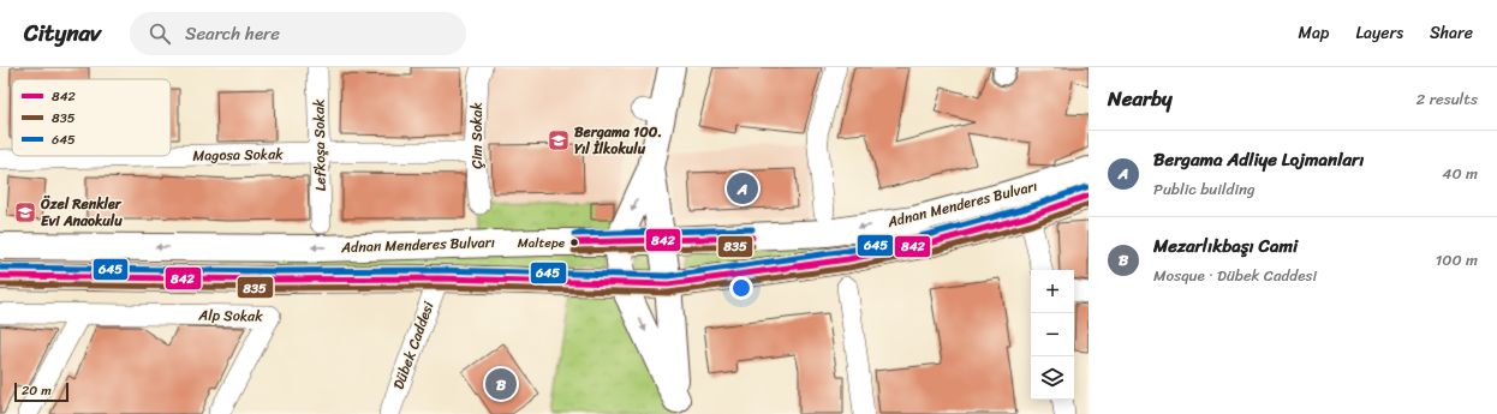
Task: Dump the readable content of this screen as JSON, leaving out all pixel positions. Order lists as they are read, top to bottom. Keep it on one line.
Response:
{"streets":{"main road":["Adnan Menderes Bulvarı"],"street":["Çim Sokak","Lefkoşa Sokak","Magosa Sokak","Alp Sokak","Dübek Caddesi"]},"crossings":[["Çim Sokak","Magosa Sokak"],["Lefkoşa Sokak","Magosa Sokak"],["Adnan Menderes Bulvarı","Dübek Caddesi"]],"places":{"school or university":["Bergama 100. Yıl İlkokulu","Özel Renkler Evi Anaokulu"],"other":["Maltepe"]},"lines":["transit line 645","transit line 842","transit line 835"],"legend":["842","835","645"],"scale_bar":"20 m","page":{"header":"Citynav","search":"Search here","nav":["Map","Layers","Share"],"heading":["Nearby","2 results"],"list":[{"mark":"A","name":"Bergama Adliye Lojmanları","note":"Public building","value":"40 m"},{"mark":"B","name":"Mezarlıkbaşı Cami","note":"Mosque · Dübek Caddesi","value":"100 m"}],"pins":["A","B"],"map_buttons":["+","−"],"scale":"20 m"}}
